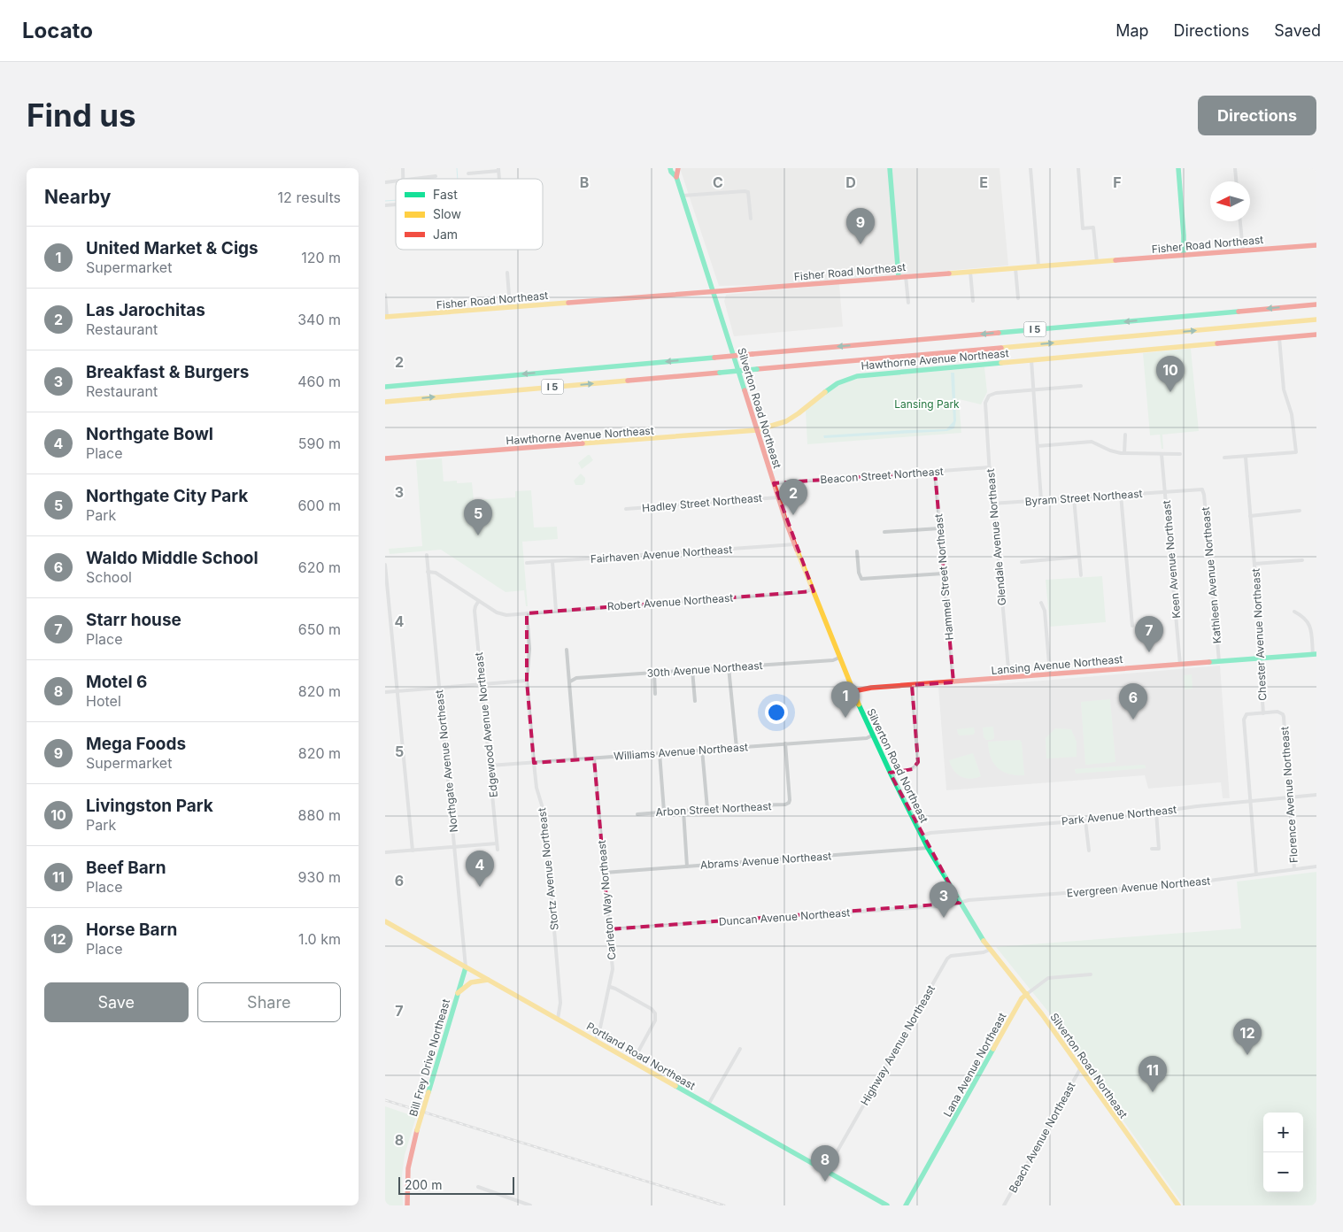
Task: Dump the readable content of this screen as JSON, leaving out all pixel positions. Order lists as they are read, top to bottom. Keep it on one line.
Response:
{"streets":{"main road":["Fisher Road Northeast","I 5","Hawthorne Avenue Northeast","Silverton Road Northeast","Lansing Avenue Northeast","Portland Road Northeast","Bill Frey Drive Northeast","Lana Avenue Northeast"],"street":["Beacon Street Northeast","Byram Street Northeast","Hadley Street Northeast","Glendale Avenue Northeast","Fairhaven Avenue Northeast","Keen Avenue Northeast","Kathleen Avenue Northeast","Hammel Street Northeast","Robert Avenue Northeast","Chester Avenue Northeast","30th Avenue Northeast","Edgewood Avenue Northeast","Williams Avenue Northeast","Northgate Avenue Northeast","Florence Avenue Northeast","Arbon Street Northeast","Park Avenue Northeast","Abrams Avenue Northeast","Stortz Avenue Northeast","Evergreen Avenue Northeast","Carleton Way Northeast","Duncan Avenue Northeast","Highway Avenue Northeast","Beach Avenue Northeast"]},"crossings":[["Fisher Road Northeast","Silverton Road Northeast"],["Hawthorne Avenue Northeast","Silverton Road Northeast"],["Silverton Road Northeast","Beacon Street Northeast"],["Silverton Road Northeast","Hadley Street Northeast"],["Silverton Road Northeast","Fairhaven Avenue Northeast"],["Silverton Road Northeast","Robert Avenue Northeast"],["Silverton Road Northeast","Lansing Avenue Northeast"],["Silverton Road Northeast","30th Avenue Northeast"],["Silverton Road Northeast","Williams Avenue Northeast"],["Silverton Road Northeast","Park Avenue Northeast"],["Silverton Road Northeast","Abrams Avenue Northeast"],["Silverton Road Northeast","Evergreen Avenue Northeast"],["Silverton Road Northeast","Duncan Avenue Northeast"],["Silverton Road Northeast","Highway Avenue Northeast"],["Silverton Road Northeast","Lana Avenue Northeast"],["Silverton Road Northeast","Beach Avenue Northeast"],["Beacon Street Northeast","Glendale Avenue Northeast"],["Beacon Street Northeast","Hammel Street Northeast"],["Byram Street Northeast","Glendale Avenue Northeast"],["Byram Street Northeast","Keen Avenue Northeast"],["Byram Street Northeast","Kathleen Avenue Northeast"],["Glendale Avenue Northeast","Lansing Avenue Northeast"],["Keen Avenue Northeast","Lansing Avenue Northeast"],["Kathleen Avenue Northeast","Lansing Avenue Northeast"],["Hammel Street Northeast","Lansing Avenue Northeast"],["Robert Avenue Northeast","Edgewood Avenue Northeast"],["Robert Avenue Northeast","Northgate Avenue Northeast"],["Robert Avenue Northeast","Stortz Avenue Northeast"],["Chester Avenue Northeast","Lansing Avenue Northeast"],["Chester Avenue Northeast","Florence Avenue Northeast"],["Chester Avenue Northeast","Park Avenue Northeast"],["Chester Avenue Northeast","Evergreen Avenue Northeast"],["Edgewood Avenue Northeast","Williams Avenue Northeast"],["Williams Avenue Northeast","Arbon Street Northeast"],["Williams Avenue Northeast","Stortz Avenue Northeast"],["Williams Avenue Northeast","Carleton Way Northeast"],["Northgate Avenue Northeast","Portland Road Northeast"],["Northgate Avenue Northeast","Bill Frey Drive Northeast"],["Florence Avenue Northeast","Park Avenue Northeast"],["Florence Avenue Northeast","Evergreen Avenue Northeast"],["Abrams Avenue Northeast","Carleton Way Northeast"],["Stortz Avenue Northeast","Portland Road Northeast"],["Evergreen Avenue Northeast","Duncan Avenue Northeast"],["Carleton Way Northeast","Duncan Avenue Northeast"],["Carleton Way Northeast","Portland Road Northeast"],["Highway Avenue Northeast","Portland Road Northeast"],["Portland Road Northeast","Bill Frey Drive Northeast"]],"parks":["Lansing Park"],"legend":["Fast","Slow","Jam"],"scale_bar":"200 m","north":"left","page":{"header":"Locato","nav":["Map","Directions","Saved"],"buttons":["Directions",["Save","Share"]],"title":"Find us","heading":["Nearby","12 results"],"pins":["9","10","2","5","7","1","6","4","3","12","11","8"],"list":[{"mark":"1","name":"United Market & Cigs","note":"Supermarket","value":"120 m"},{"mark":"2","name":"Las Jarochitas","note":"Restaurant","value":"340 m"},{"mark":"3","name":"Breakfast & Burgers","note":"Restaurant","value":"460 m"},{"mark":"4","name":"Northgate Bowl","note":"Place","value":"590 m"},{"mark":"5","name":"Northgate City Park","note":"Park","value":"600 m"},{"mark":"6","name":"Waldo Middle School","note":"School","value":"620 m"},{"mark":"7","name":"Starr house","note":"Place","value":"650 m"},{"mark":"8","name":"Motel 6","note":"Hotel","value":"820 m"},{"mark":"9","name":"Mega Foods","note":"Supermarket","value":"820 m"},{"mark":"10","name":"Livingston Park","note":"Park","value":"880 m"},{"mark":"11","name":"Beef Barn","note":"Place","value":"930 m"},{"mark":"12","name":"Horse Barn","note":"Place","value":"1.0 km"}],"map_buttons":["+","−"],"scale":"200 m"},"grid":{"columns":["B","C","D","E","F"],"rows":["2","3","4","5","6","7","8"]}}
